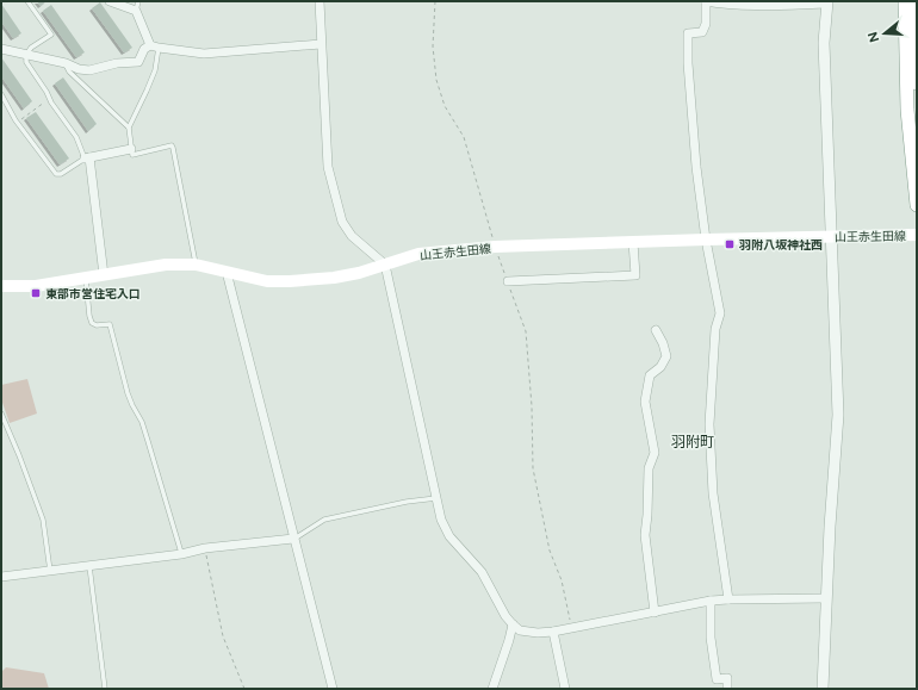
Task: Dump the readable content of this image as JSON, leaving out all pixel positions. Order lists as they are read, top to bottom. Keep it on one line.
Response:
{"streets":{"main road":["山王赤生田線"]},"districts":["羽附町"],"places":{"transit":["羽附八坂神社西","東部市営住宅入口"]},"north":"left"}
